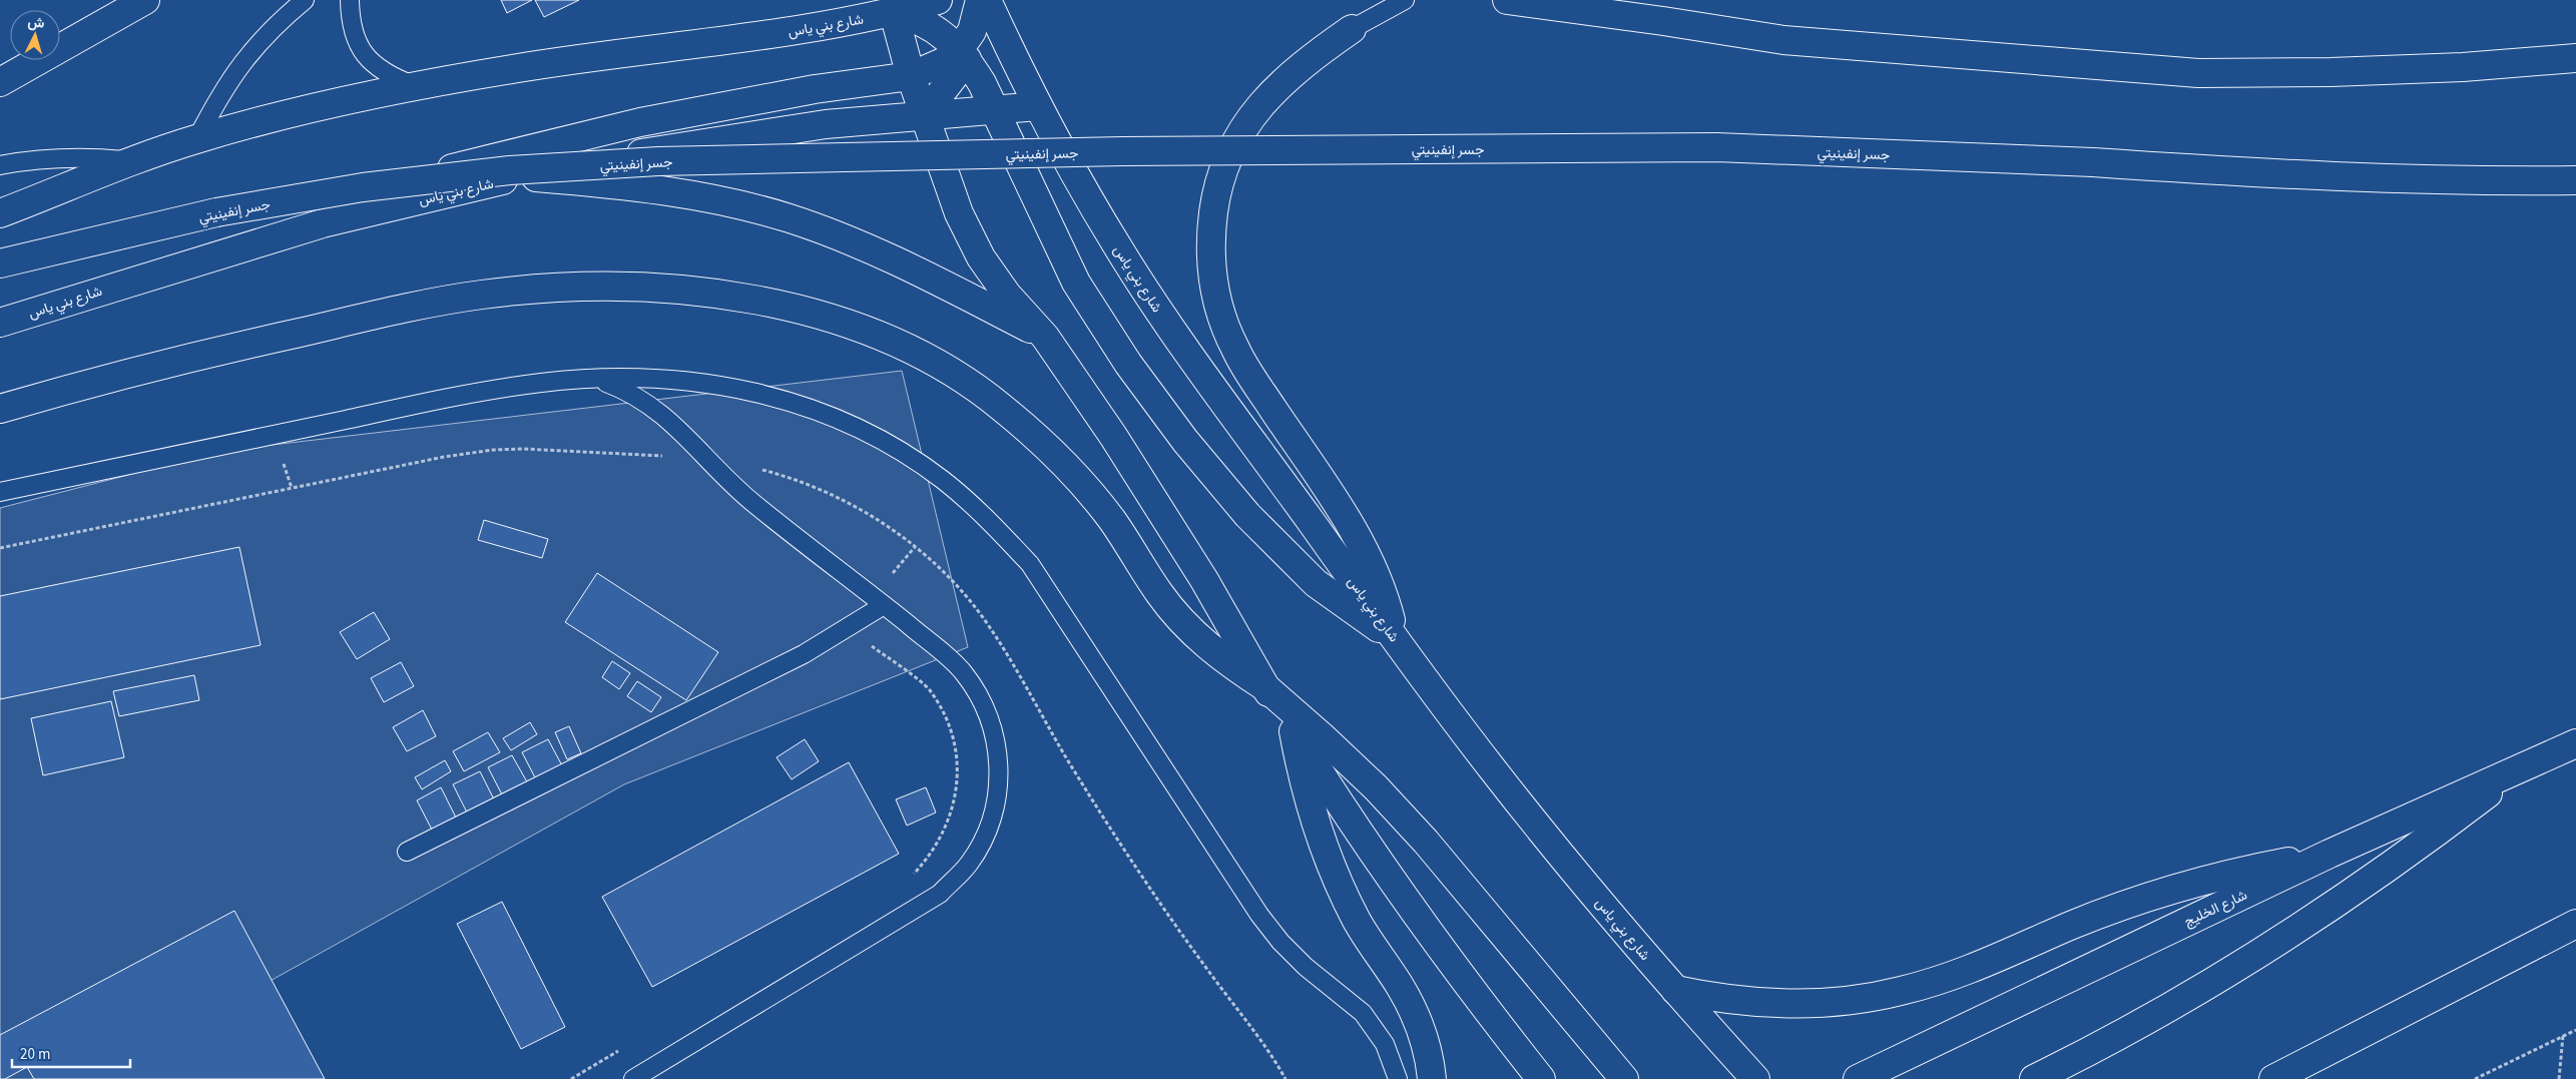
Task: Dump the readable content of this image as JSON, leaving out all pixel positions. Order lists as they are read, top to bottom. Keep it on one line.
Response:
{"streets":{"main road":["شارع بني ياس","جسر إنفينيتي","شارع الخليج"]},"scale_bar":"20 m","north":"top"}
